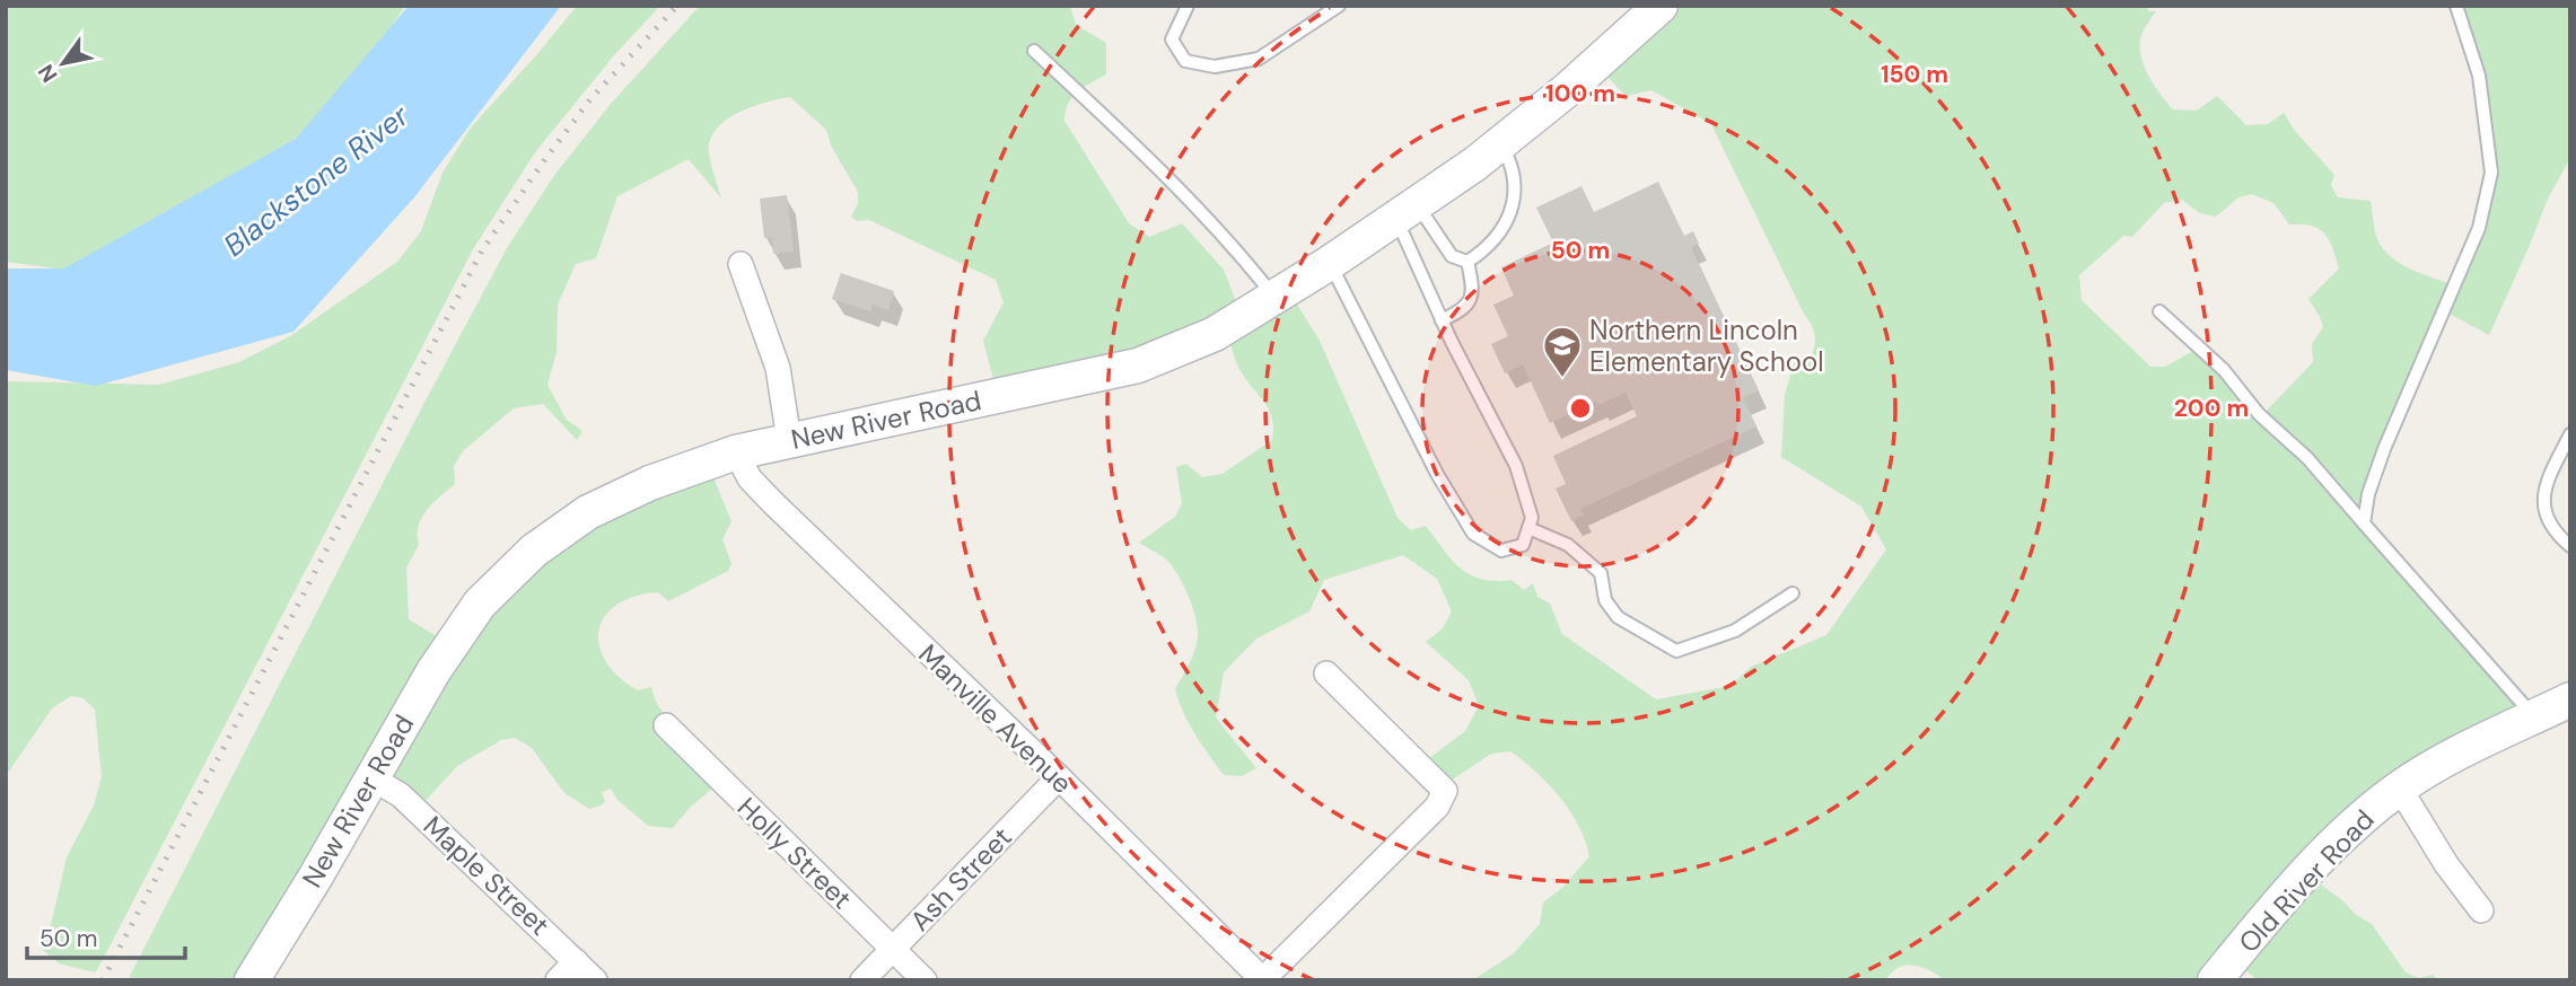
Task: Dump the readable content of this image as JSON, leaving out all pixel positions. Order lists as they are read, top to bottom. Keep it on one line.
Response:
{"streets":{"street":["New River Road","Manville Avenue","Holly Street","Maple Street","Ash Street","Old River Road"]},"crossings":[["New River Road","Manville Avenue"],["New River Road","Maple Street"],["Manville Avenue","Ash Street"],["Holly Street","Ash Street"]],"water":["Blackstone River"],"places":{"school or university":["Northern Lincoln Elementary School"]},"scale_bar":"50 m","north":"bottom left","rings":["150 m","100 m","50 m","200 m"]}
